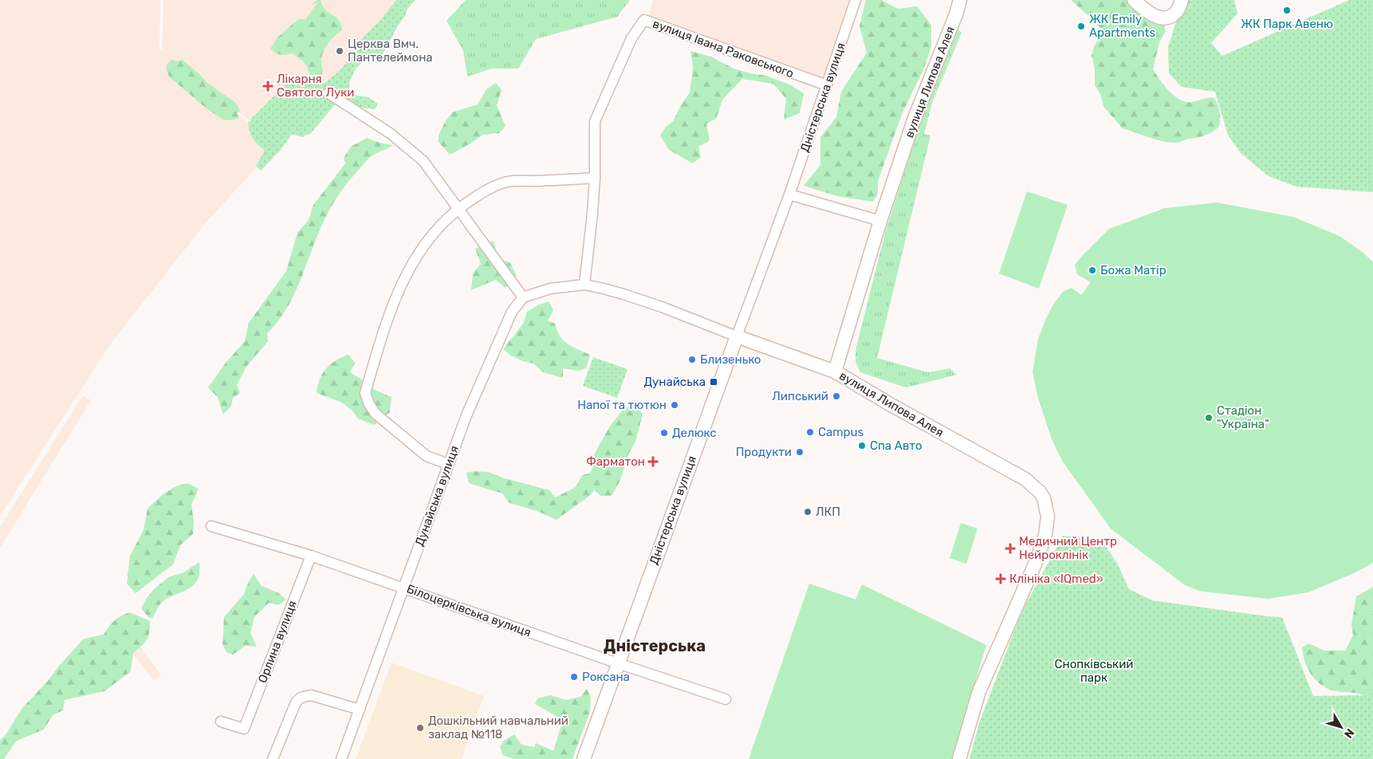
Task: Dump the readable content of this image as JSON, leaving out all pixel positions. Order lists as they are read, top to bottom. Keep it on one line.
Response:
{"streets":{"street":["вулиця Івана Раковського","вулиця Липова Алея","Дністерська вулиця","Дунайська вулиця","Білоцерківська вулиця","Орлина вулиця"]},"crossings":[["вулиця Івана Раковського","Дністерська вулиця"],["Дністерська вулиця","Білоцерківська вулиця"],["Дунайська вулиця","Білоцерківська вулиця"],["Білоцерківська вулиця","Орлина вулиця"]],"districts":["Дністерська"],"parks":["Снопківський парк"],"places":{"other":["ЖК Парк Авеню","ЖК Emily Apartments","Церква Вмч. Пантелеймона","Божа Матір","Близенько","Липський","Напої та тютюн","Стадіон \"Україна\"","Campus","Делюкс","Спа Авто","Продукти","ЛКП","Роксана","Дошкільний навчальний заклад №118"],"health":["Лікарня Святого Луки","Фарматон","Медичний Центр Нейроклінік","Клініка «IQmed»"],"transit":["Дунайська"]},"north":"bottom right"}
